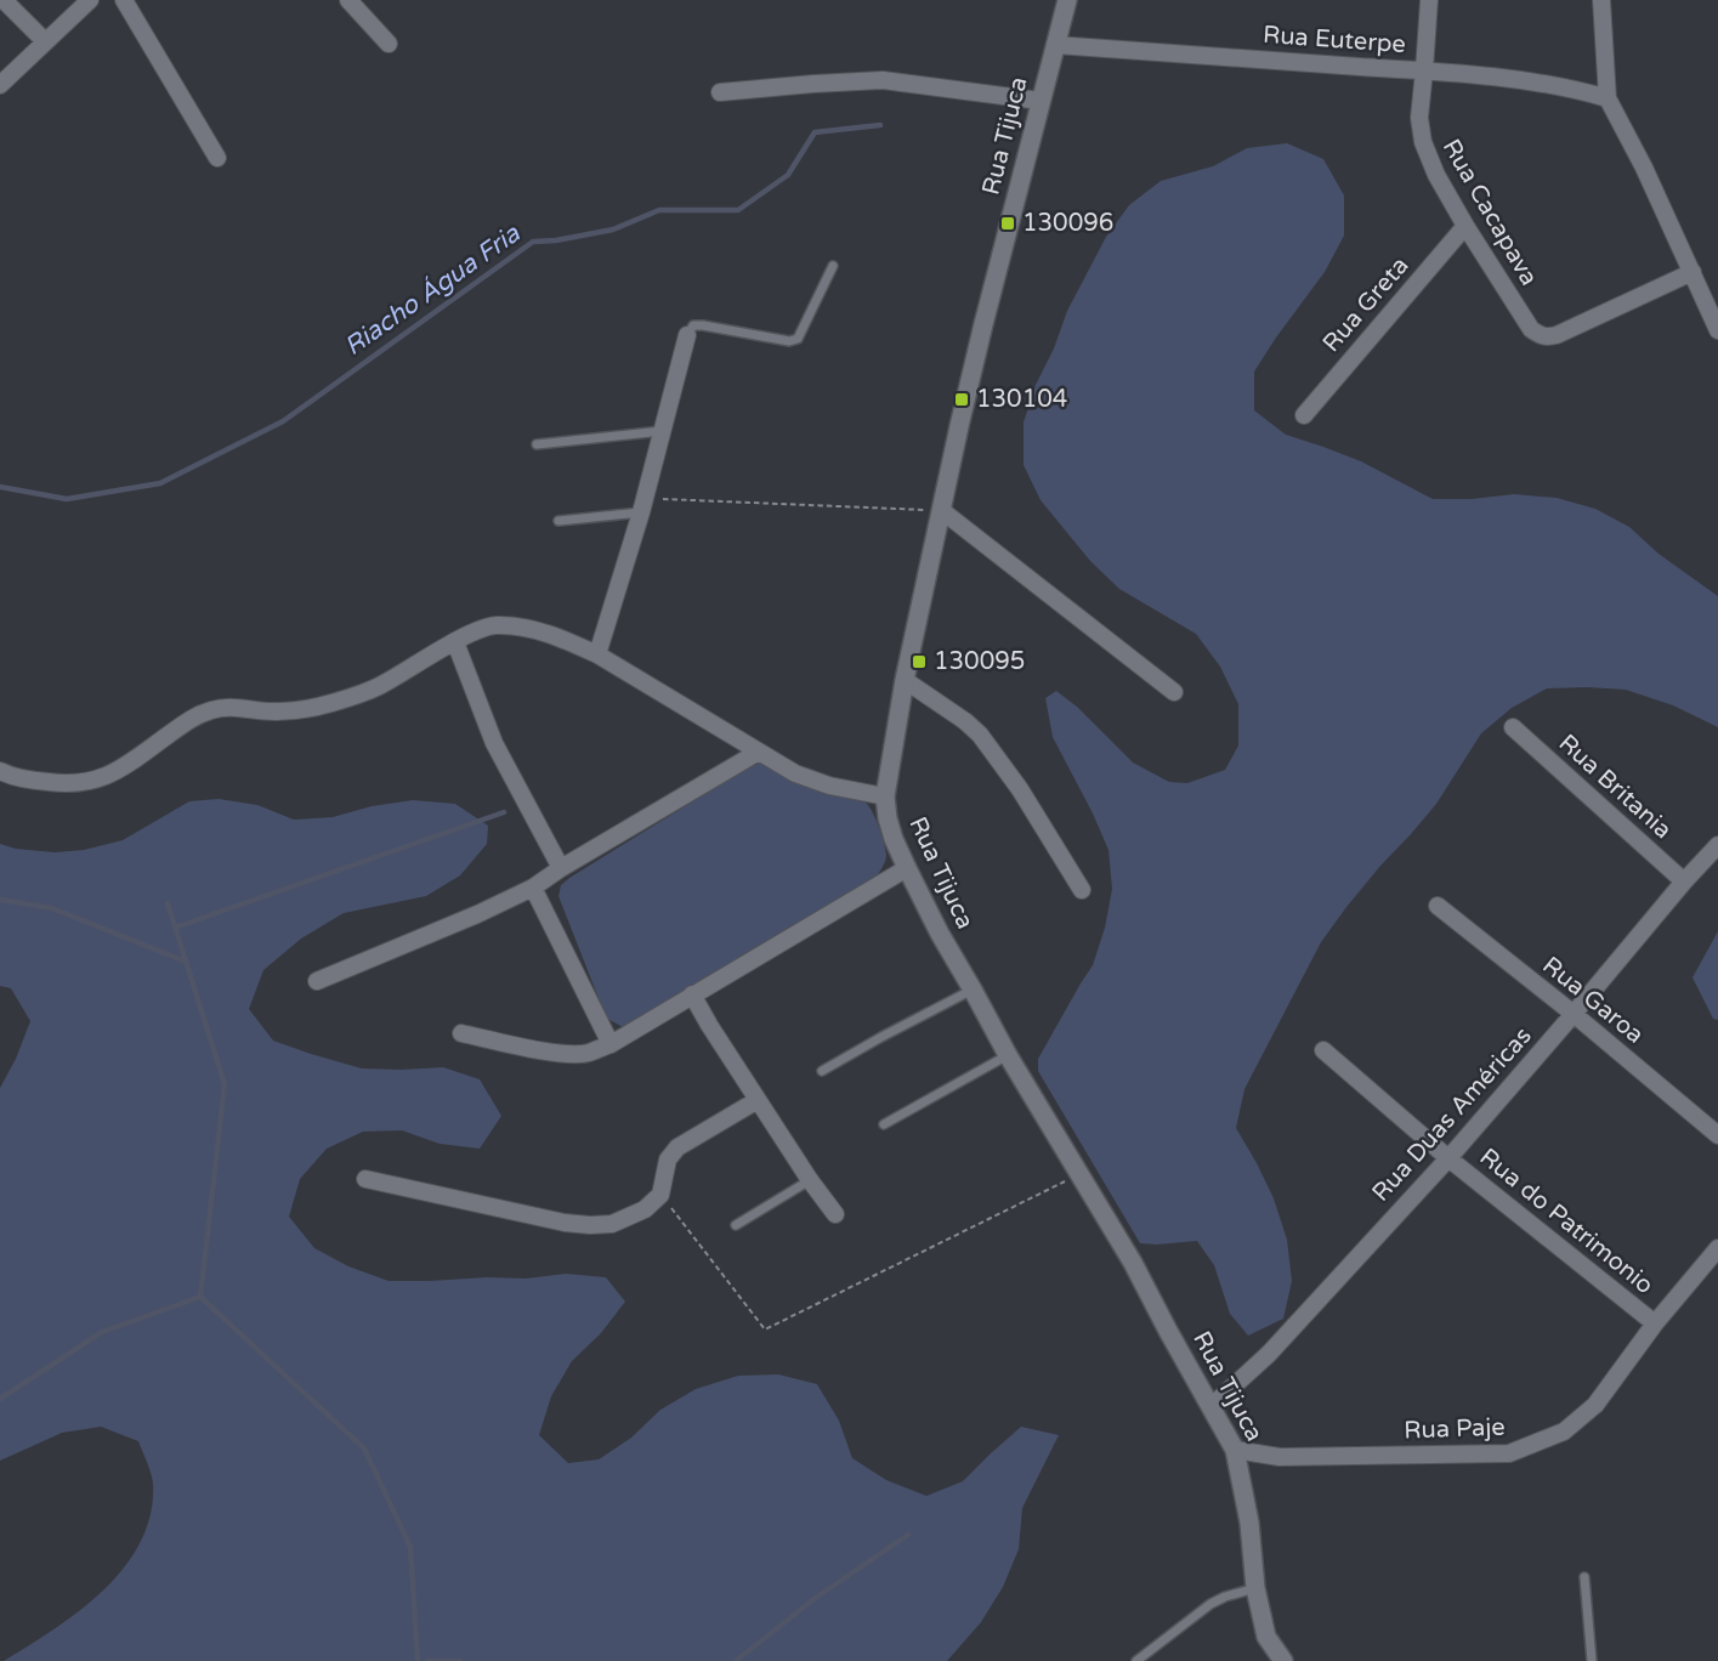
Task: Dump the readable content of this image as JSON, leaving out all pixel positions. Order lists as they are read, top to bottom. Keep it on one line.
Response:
{"streets":{"street":["Rua Euterpe","Rua Tijuca","Rua Cacapava","Rua Greta","Rua Britania","Rua Garoa","Rua Duas Américas","Rua do Patrimonio","Rua Paje"]},"crossings":[["Rua Euterpe","Rua Tijuca"],["Rua Euterpe","Rua Cacapava"],["Rua Tijuca","Rua Duas Américas"],["Rua Tijuca","Rua Paje"],["Rua Cacapava","Rua Greta"],["Rua Britania","Rua Duas Américas"],["Rua Garoa","Rua Duas Américas"],["Rua Duas Américas","Rua do Patrimonio"],["Rua do Patrimonio","Rua Paje"]],"water":["Riacho Água Fria"],"places":{"transit":["130096","130104","130095"]}}
